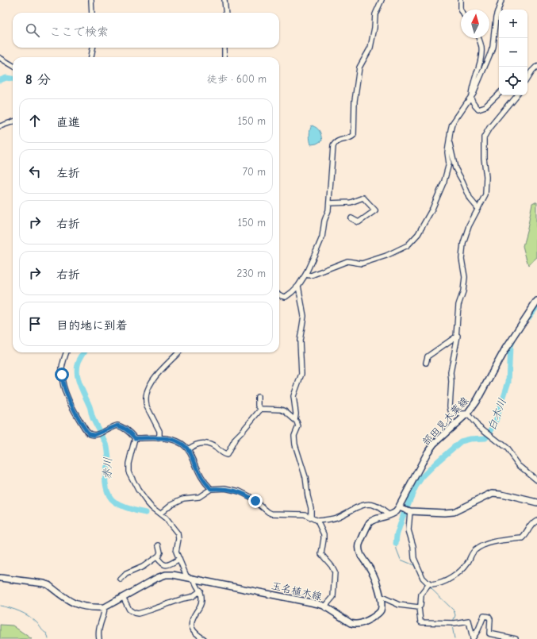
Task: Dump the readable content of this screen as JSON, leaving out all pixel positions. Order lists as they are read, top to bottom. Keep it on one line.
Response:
{"streets":{"main road":["部田見木葉線","玉名植木線"]},"crossings":[["部田見木葉線","玉名植木線"]],"water":["白木川","赤川"],"north":"top","page":{"map_buttons":["+","−"],"search":"ここで検索","heading":["8 分","徒歩 · 600 m"],"list":[["直進","150 m"],["左折","70 m"],["右折","150 m"],["右折","230 m"],"目的地に到着"]}}
